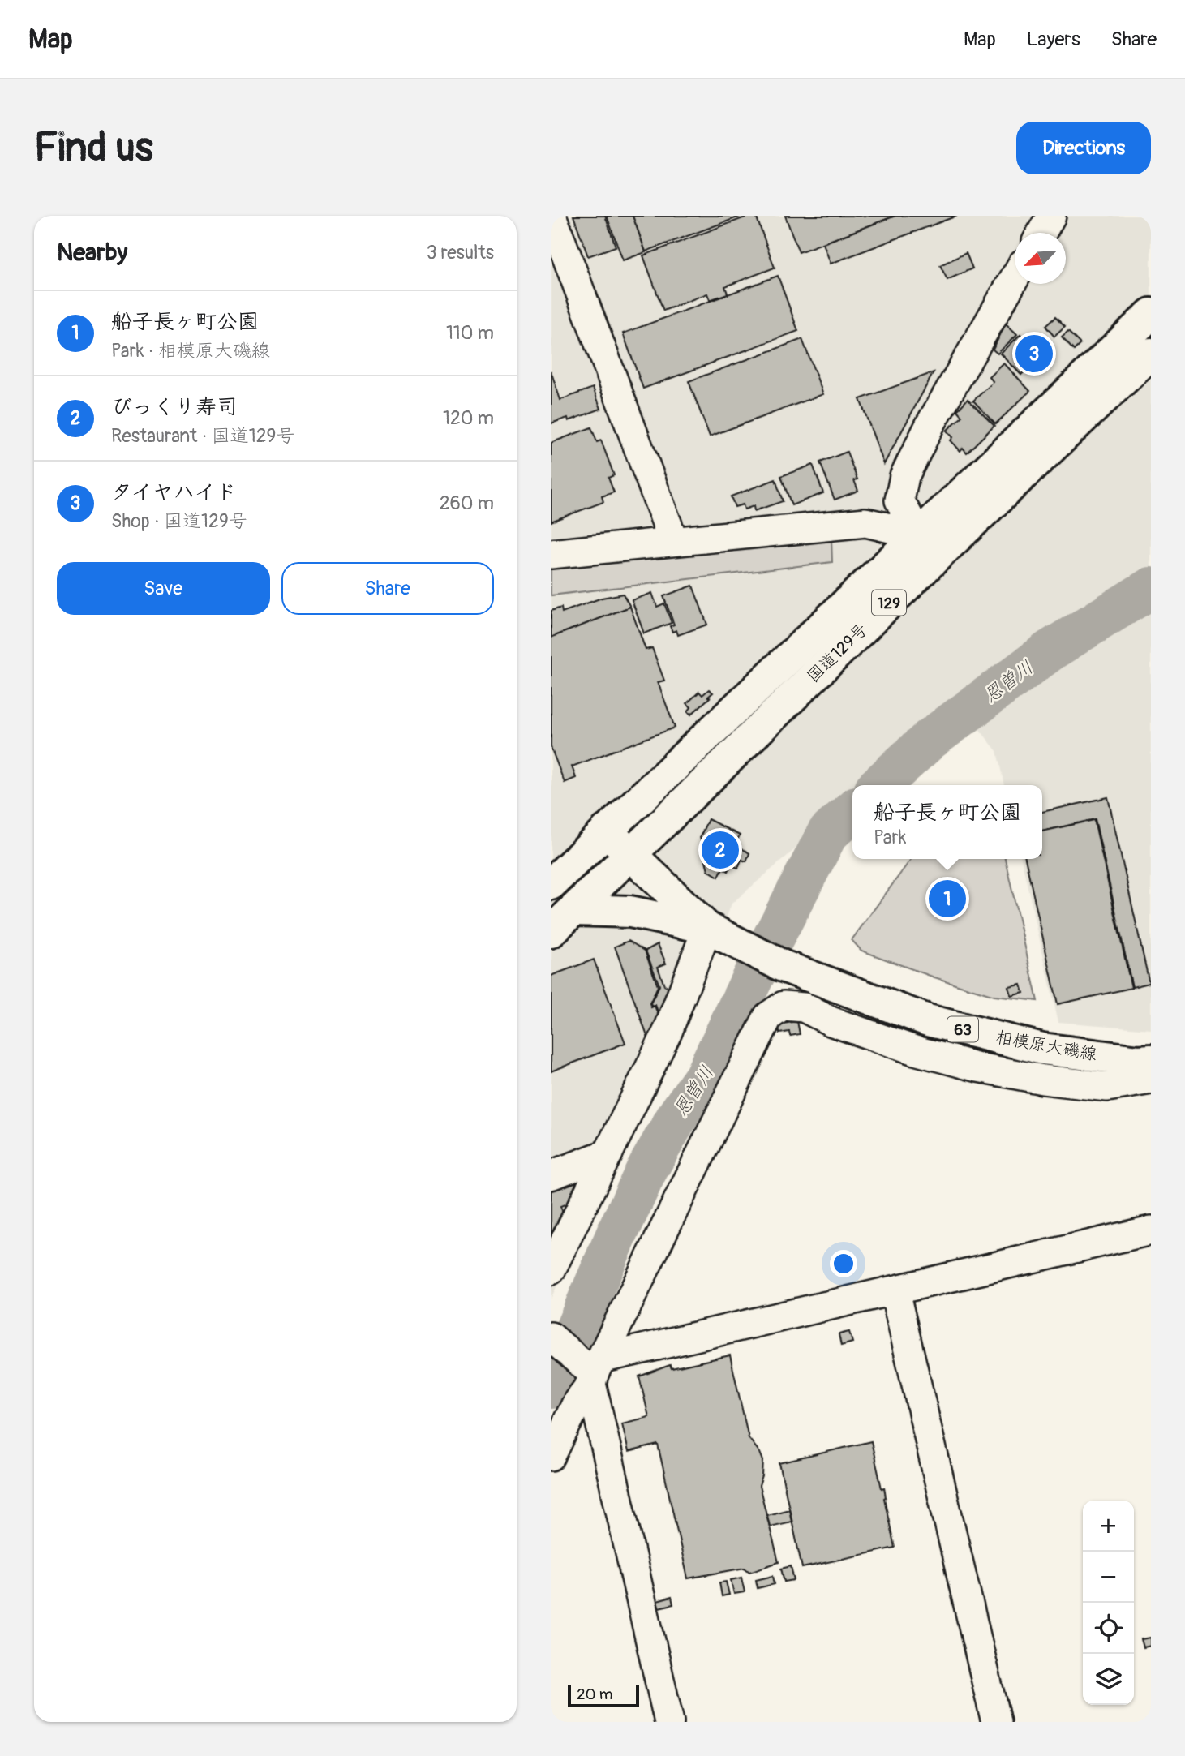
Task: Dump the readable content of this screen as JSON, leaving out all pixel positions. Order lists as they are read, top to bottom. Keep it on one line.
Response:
{"streets":{"main road":["129","国道129号","63","相模原大磯線"]},"crossings":[["国道129号","63"],["63","相模原大磯線"]],"water":["恩曽川"],"scale_bar":"20 m","north":"bottom left","page":{"header":"Map","nav":["Map","Layers","Share"],"buttons":["Directions",["Save","Share"]],"title":"Find us","heading":["Nearby","3 results"],"list":[{"mark":"1","name":"船子長ヶ町公園","note":"Park · 相模原大磯線","value":"110 m"},{"mark":"2","name":"びっくり寿司","note":"Restaurant · 国道129号","value":"120 m"},{"mark":"3","name":"タイヤハイド","note":"Shop · 国道129号","value":"260 m"}],"pins":["3","2","1"],"popup":["船子長ヶ町公園","Park"],"map_buttons":["+","−"],"scale":"20 m"}}
